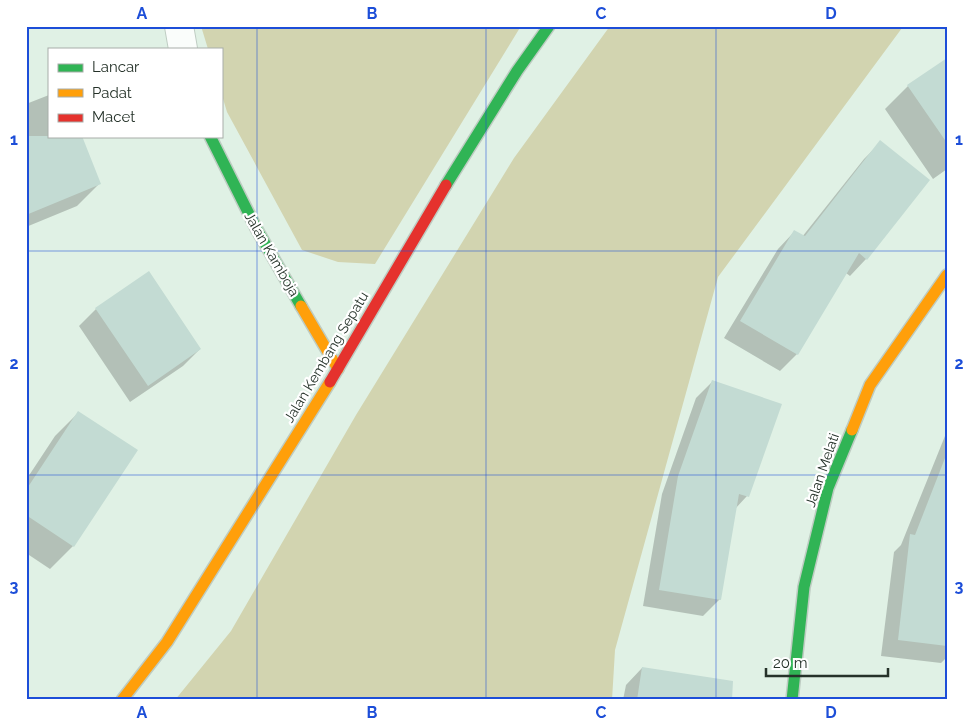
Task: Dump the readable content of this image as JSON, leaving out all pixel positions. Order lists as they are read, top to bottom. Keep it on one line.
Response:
{"streets":{"street":["Jalan Kamboja","Jalan Kembang Sepatu","Jalan Melati"]},"crossings":[["Jalan Kamboja","Jalan Kembang Sepatu"]],"legend":["Lancar","Padat","Macet"],"scale_bar":"20 m","grid":{"columns":["A","B","C","D"],"rows":["1","2","3"]}}
